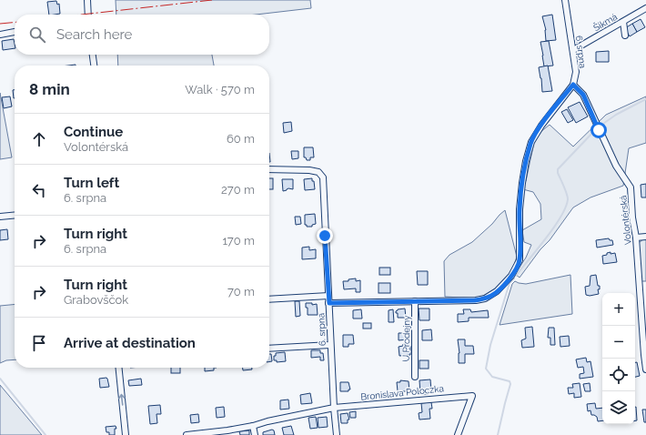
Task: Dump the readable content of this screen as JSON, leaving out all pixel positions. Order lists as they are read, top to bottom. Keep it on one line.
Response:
{"streets":{"street":["Šikmá","6. srpna","Volontérská","U Prodejny","Bronislava Poloczka"]},"crossings":[["Šikmá","6. srpna"],["6. srpna","Volontérská"],["6. srpna","U Prodejny"],["6. srpna","Bronislava Poloczka"]],"page":{"search":"Search here","heading":["8 min","Walk · 570 m"],"list":[["Continue","Volontérská","60 m"],["Turn left","6. srpna","270 m"],["Turn right","6. srpna","170 m"],["Turn right","Grabovščok","70 m"],"Arrive at destination"],"map_buttons":["+","−"]}}
